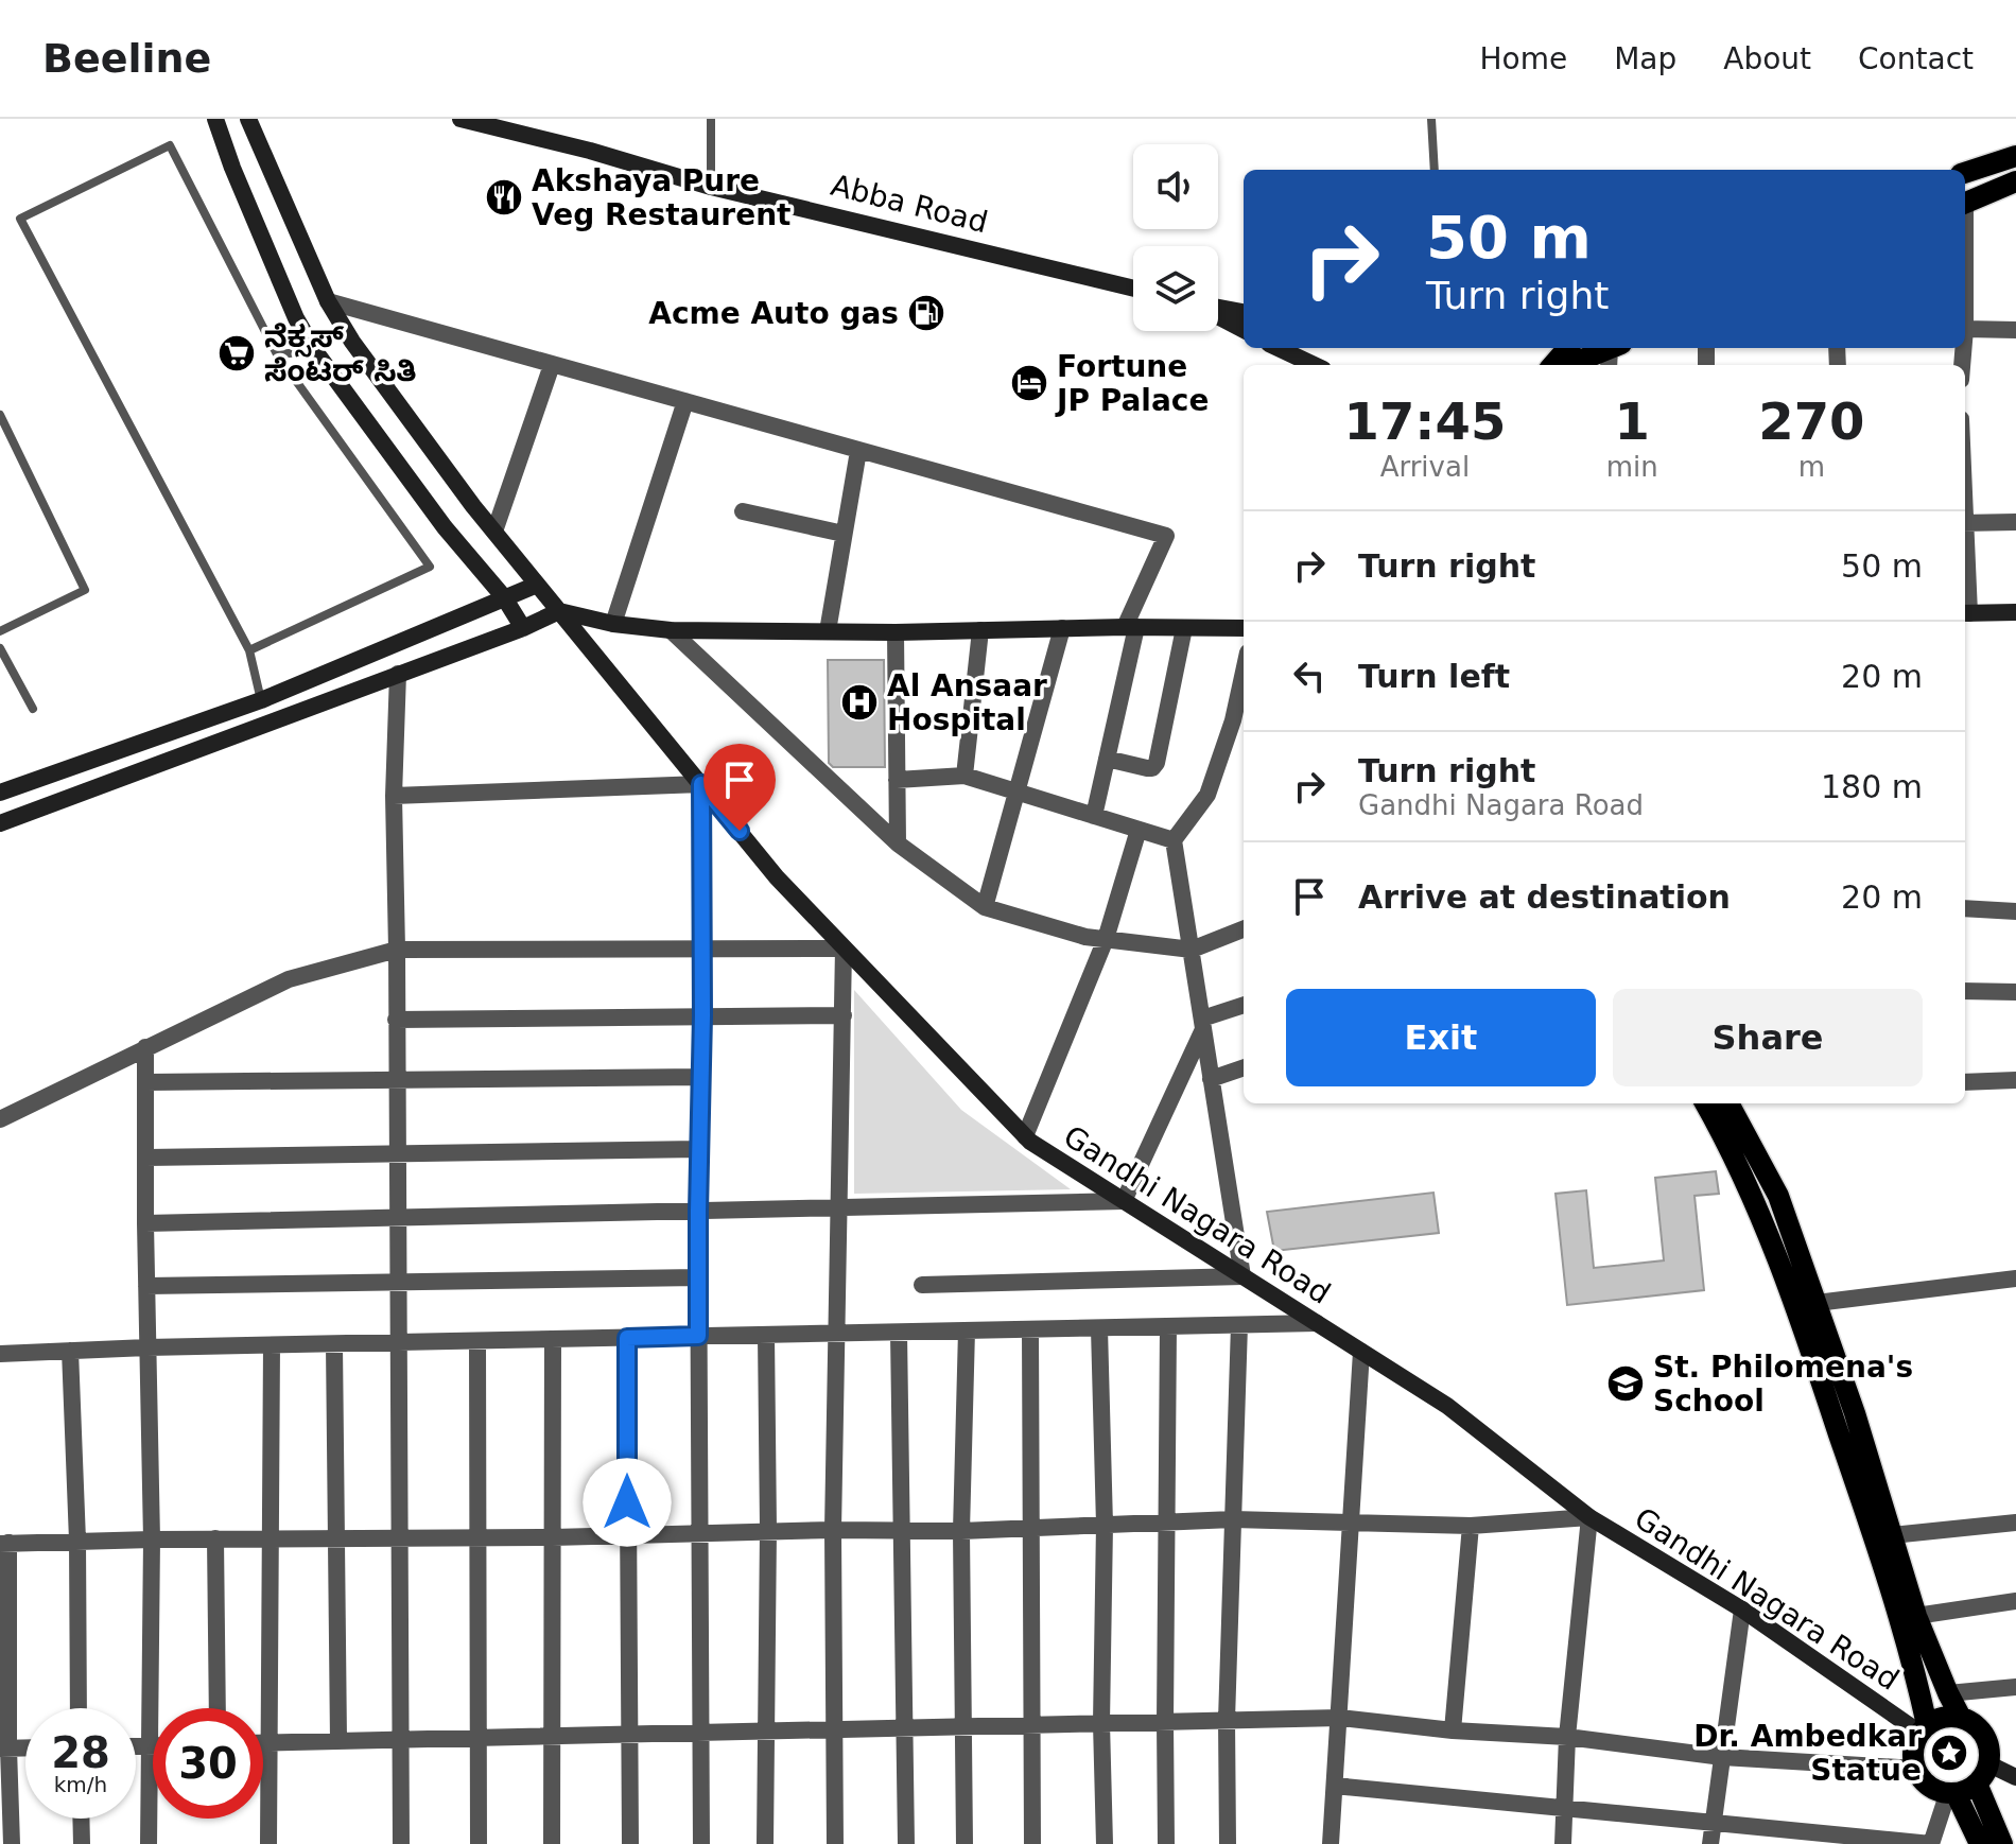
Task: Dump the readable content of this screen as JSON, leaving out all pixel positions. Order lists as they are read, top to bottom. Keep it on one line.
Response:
{"streets":{"main road":["Abba Road","Gandhi Nagara Road"]},"places":{"restaurant":["Akshaya Pure Veg Restaurent"],"fuel station":["Acme Auto gas"],"supermarket":["ನೆಕ್ಸಸ್ ಸೆಂಟರ್ ಸಿತಿ"],"hotel":["Fortune JP Palace"],"hospital":["Al Ansaar Hospital"],"school or university":["St. Philomena's School"],"place":["Dr. Ambedkar Statue"]},"page":{"header":"Beeline","nav":["Home","Map","About","Contact"],"turn":["50 m","Turn right"],"eta":["17:45","Arrival","1","min","270","m"],"list":[{"name":"Turn right","value":"50 m"},{"name":"Turn left","value":"20 m"},{"name":"Turn right","note":"Gandhi Nagara Road","value":"180 m"},{"name":"Arrive at destination","value":"20 m"}],"buttons":["Exit","Share"],"speed":"28 km/h","limit":"30"}}
